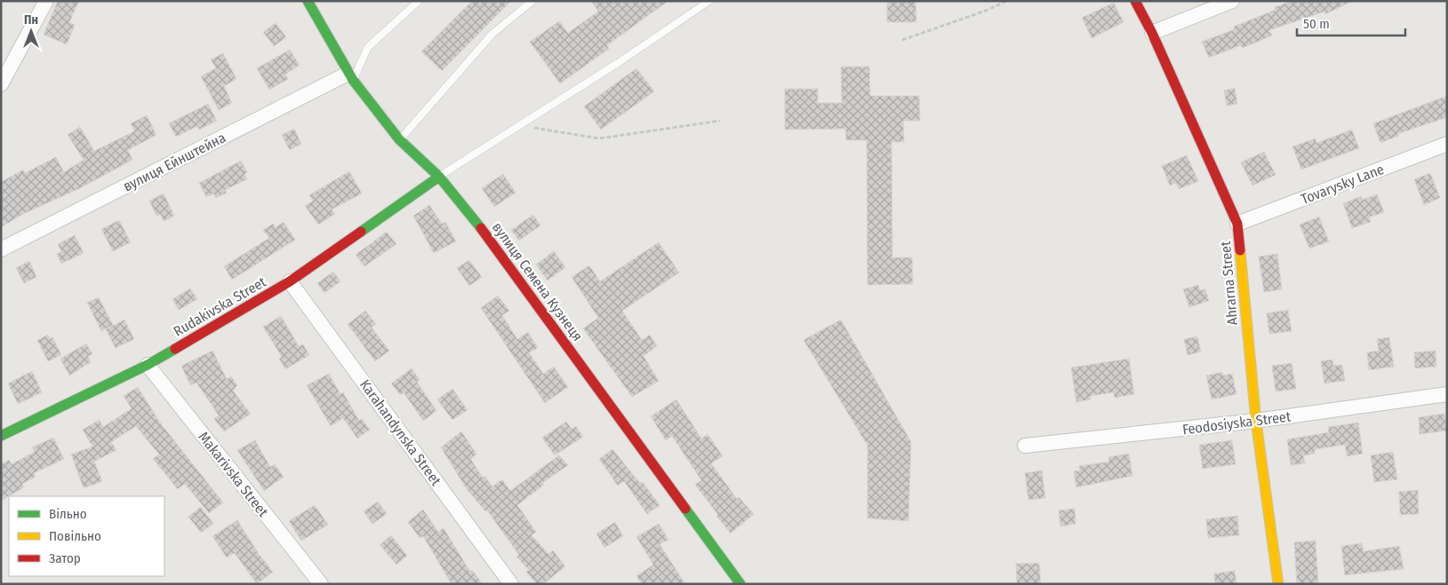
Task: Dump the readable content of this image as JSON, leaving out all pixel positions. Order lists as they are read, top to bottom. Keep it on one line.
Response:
{"streets":{"street":["вулиця Ейнштейна","Tovarysky Lane","вулиця Семена Кузнеця","Ahrarna Street","Rudakivska Street","Feodosiyska Street","Karahandynska Street","Makarivska Street"]},"crossings":[["вулиця Ейнштейна","вулиця Семена Кузнеця"],["Tovarysky Lane","Ahrarna Street"],["вулиця Семена Кузнеця","Rudakivska Street"],["Ahrarna Street","Feodosiyska Street"],["Rudakivska Street","Karahandynska Street"],["Rudakivska Street","Makarivska Street"]],"legend":["Вільно","Повільно","Затор"],"scale_bar":"50 m","north":"top"}
